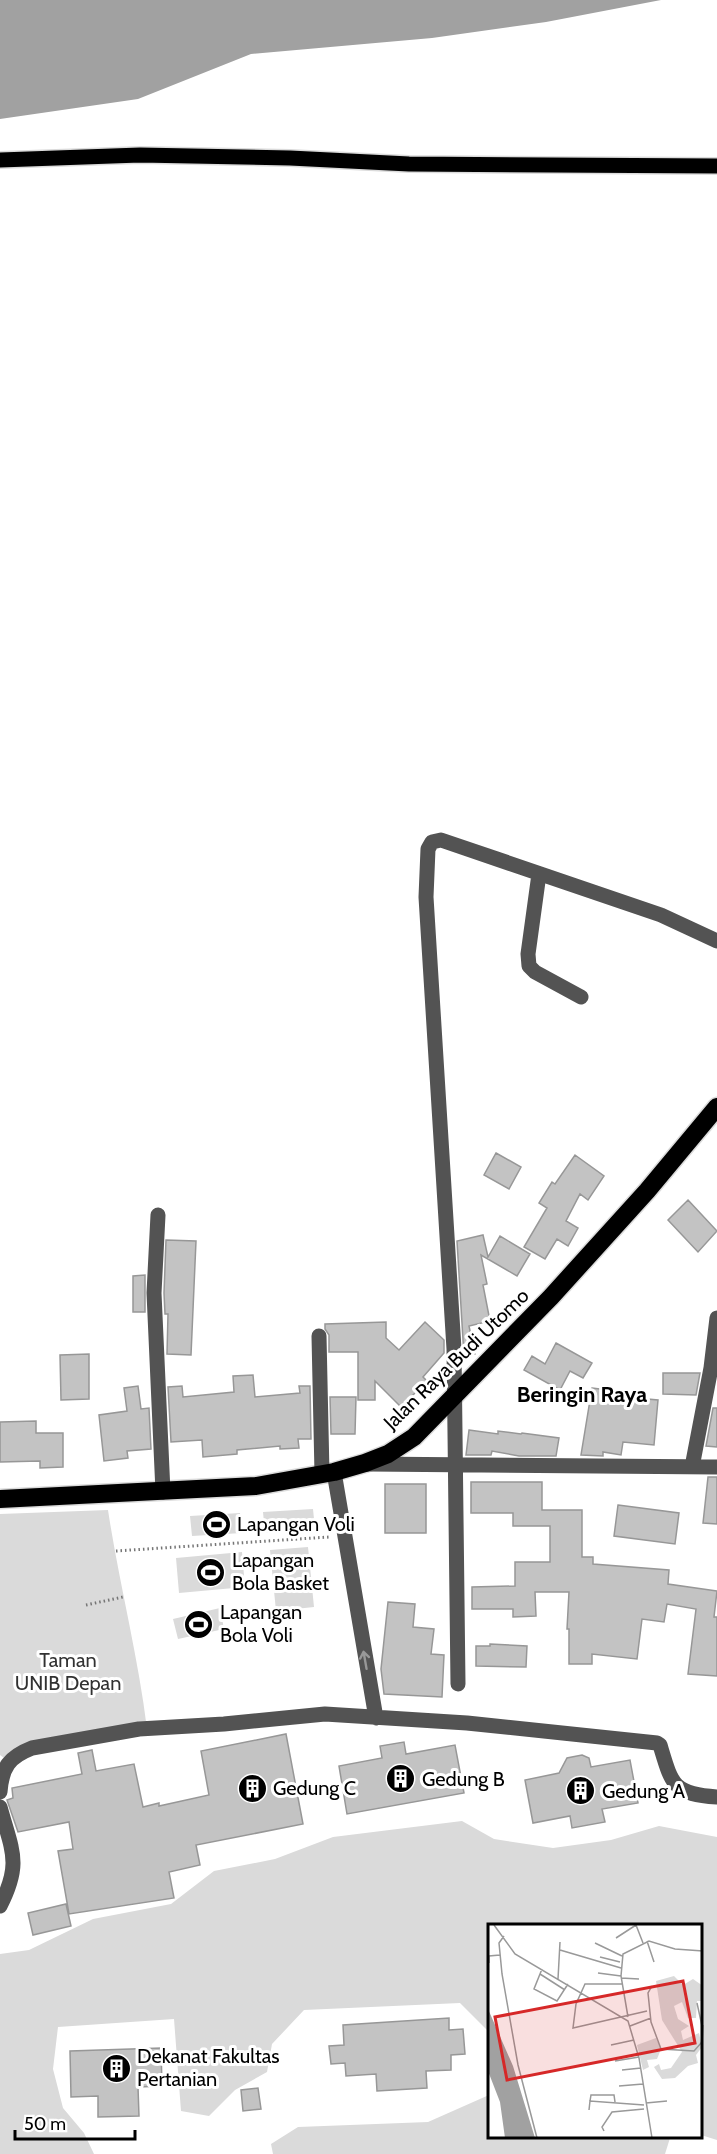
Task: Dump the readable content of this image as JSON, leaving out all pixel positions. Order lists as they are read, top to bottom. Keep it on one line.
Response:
{"streets":{"highway":["Jalan Raya Budi Utomo"]},"districts":["Beringin Raya"],"parks":["Taman UNIB Depan"],"places":{"sports":["Lapangan Voli","Lapangan Bola Basket","Lapangan Bola Voli"],"building":["Gedung B","Gedung C","Gedung A","Dekanat Fakultas Pertanian"]},"scale_bar":"50 m"}
